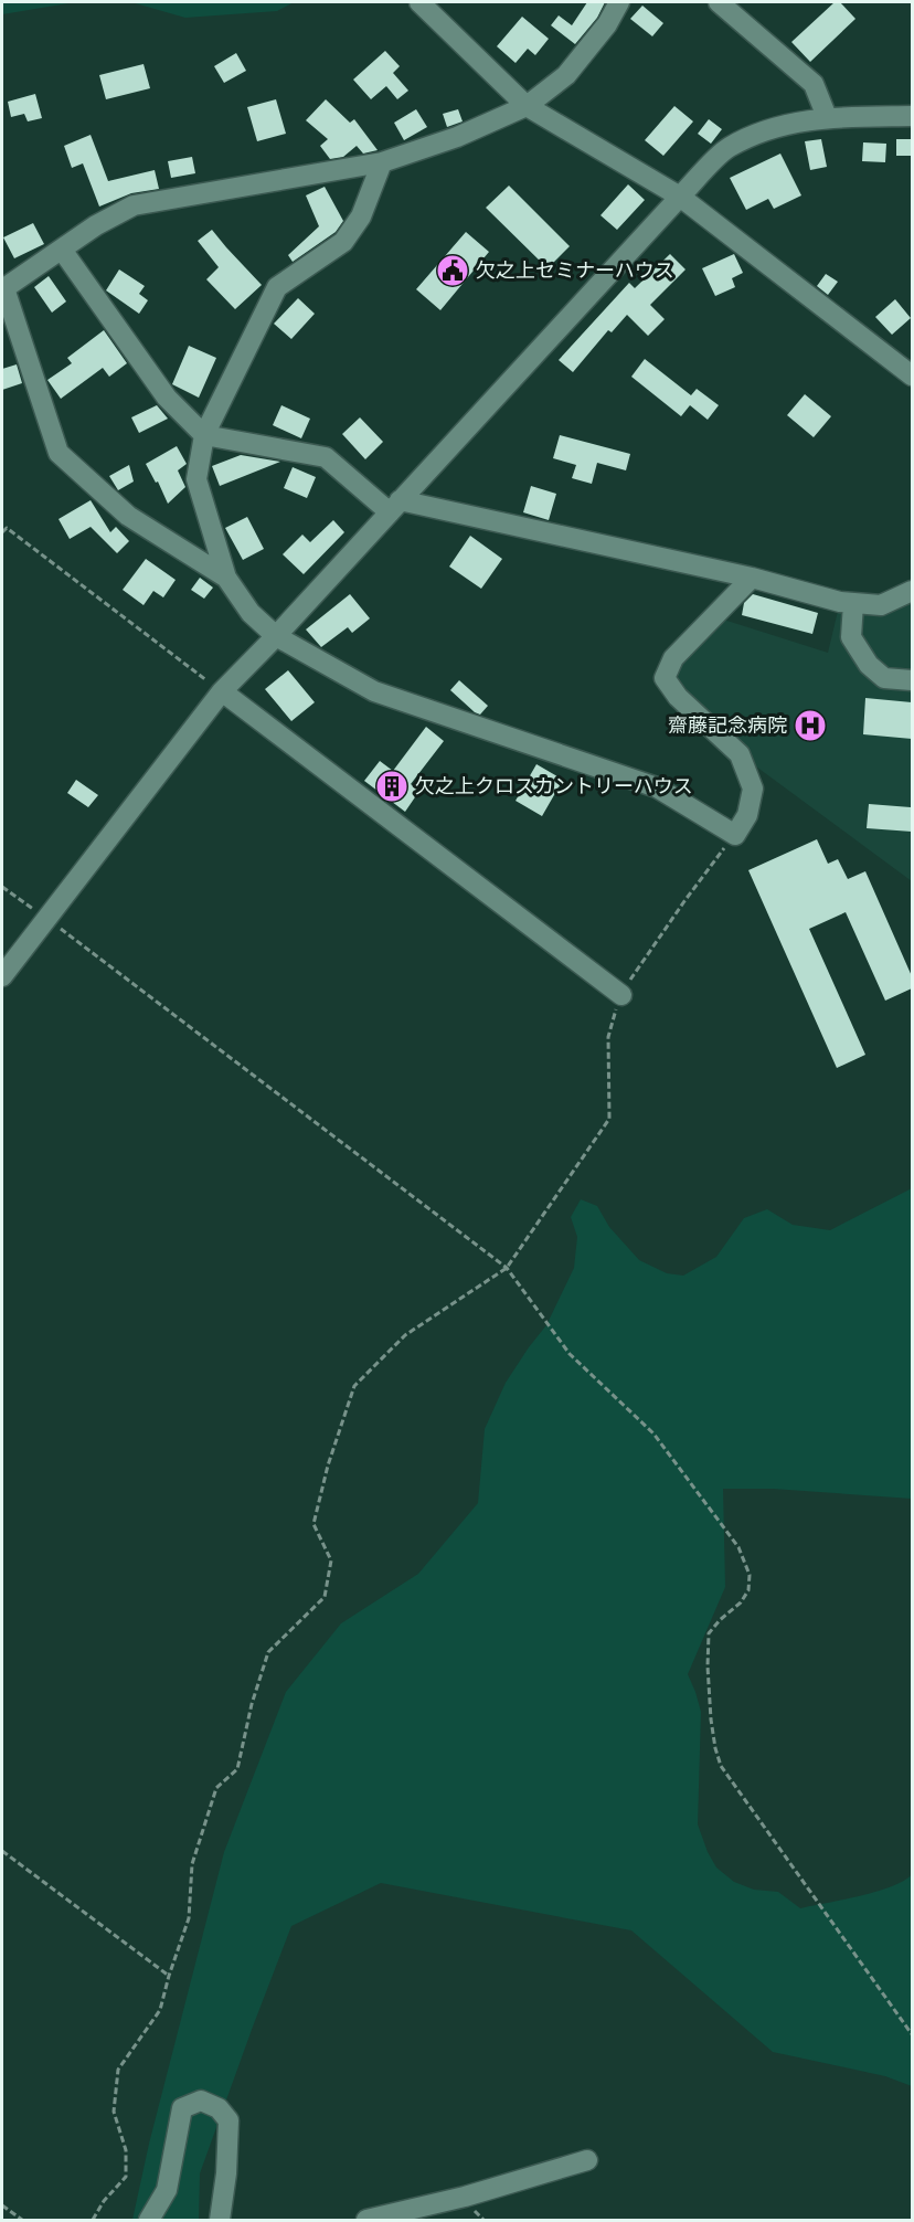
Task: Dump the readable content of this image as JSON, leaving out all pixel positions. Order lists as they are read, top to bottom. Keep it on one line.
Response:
{"places":{"public building":["欠之上セミナーハウス"],"hospital":["齋藤記念病院"],"building":["欠之上クロスカントリーハウス"]}}
